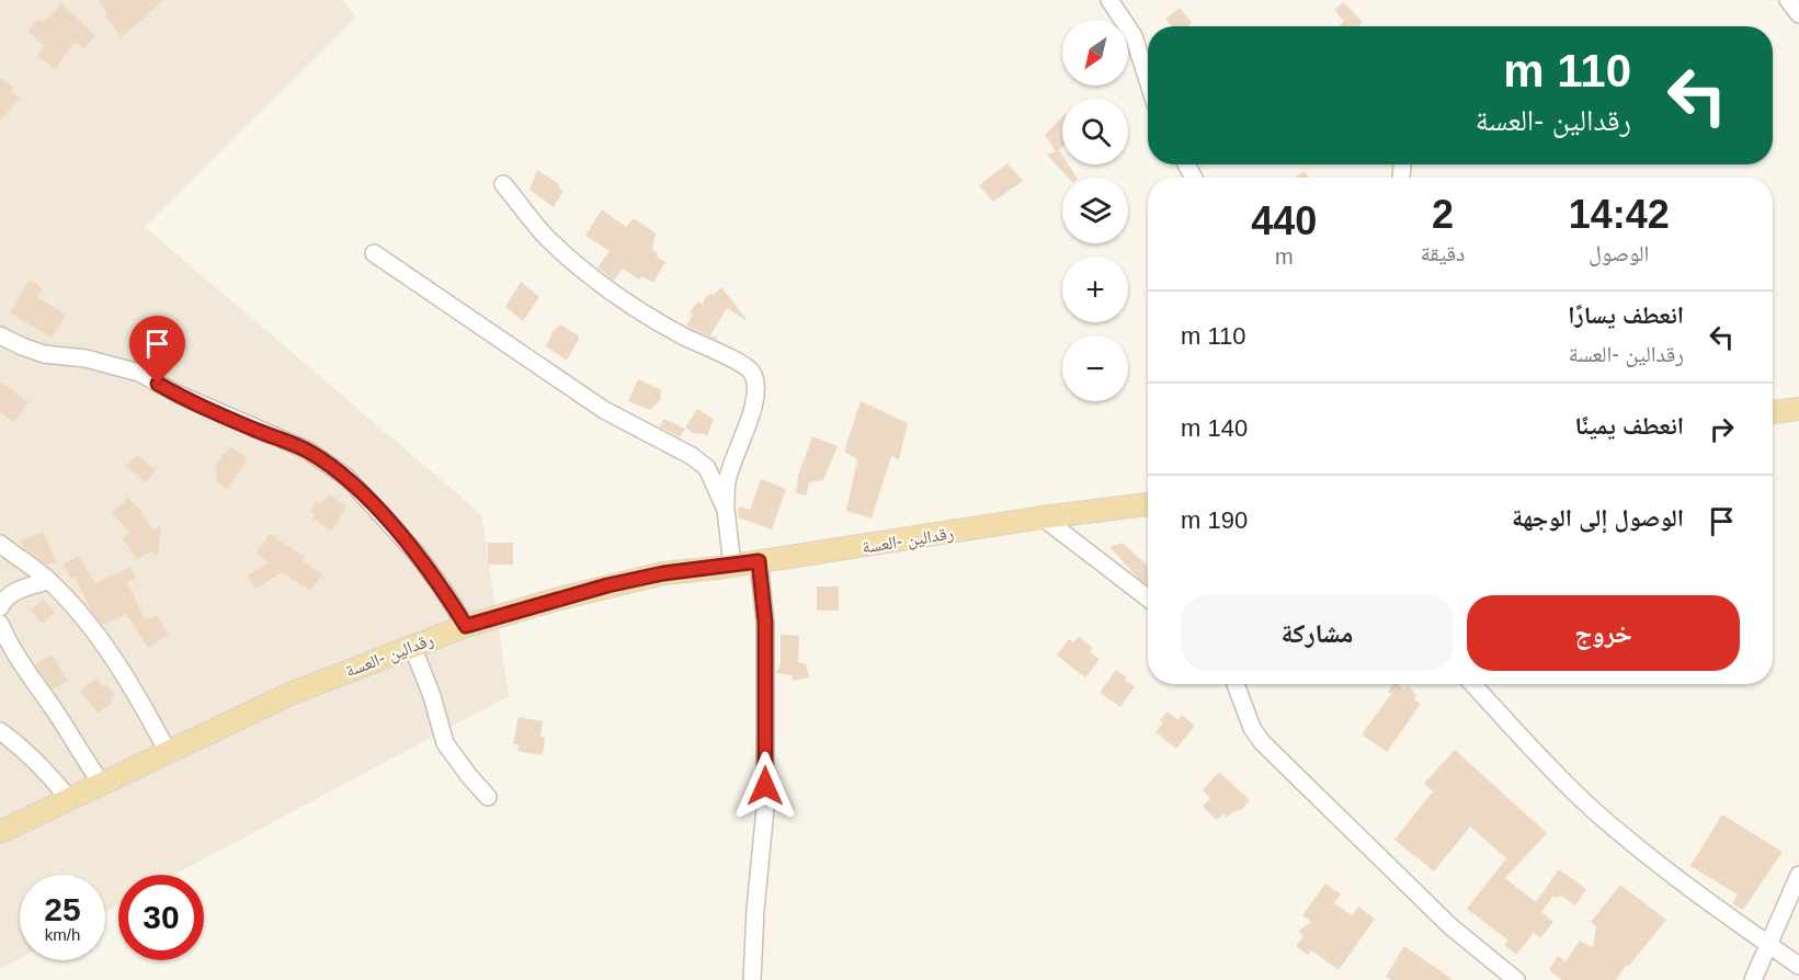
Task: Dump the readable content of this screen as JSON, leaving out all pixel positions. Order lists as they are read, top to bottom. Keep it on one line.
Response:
{"streets":{"main road":["رقدالين -العسة"]},"north":"bottom left","page":{"map_buttons":["+","−"],"turn":["110 m","رقدالين -العسة"],"eta":["14:42","الوصول","2","دقيقة","440","m"],"list":[{"name":"انعطف يسارًا","note":"رقدالين -العسة","value":"110 m"},{"name":"انعطف يمينًا","value":"140 m"},{"name":"الوصول إلى الوجهة","value":"190 m"}],"buttons":["خروج","مشاركة"],"speed":"25 km/h","limit":"30"}}
